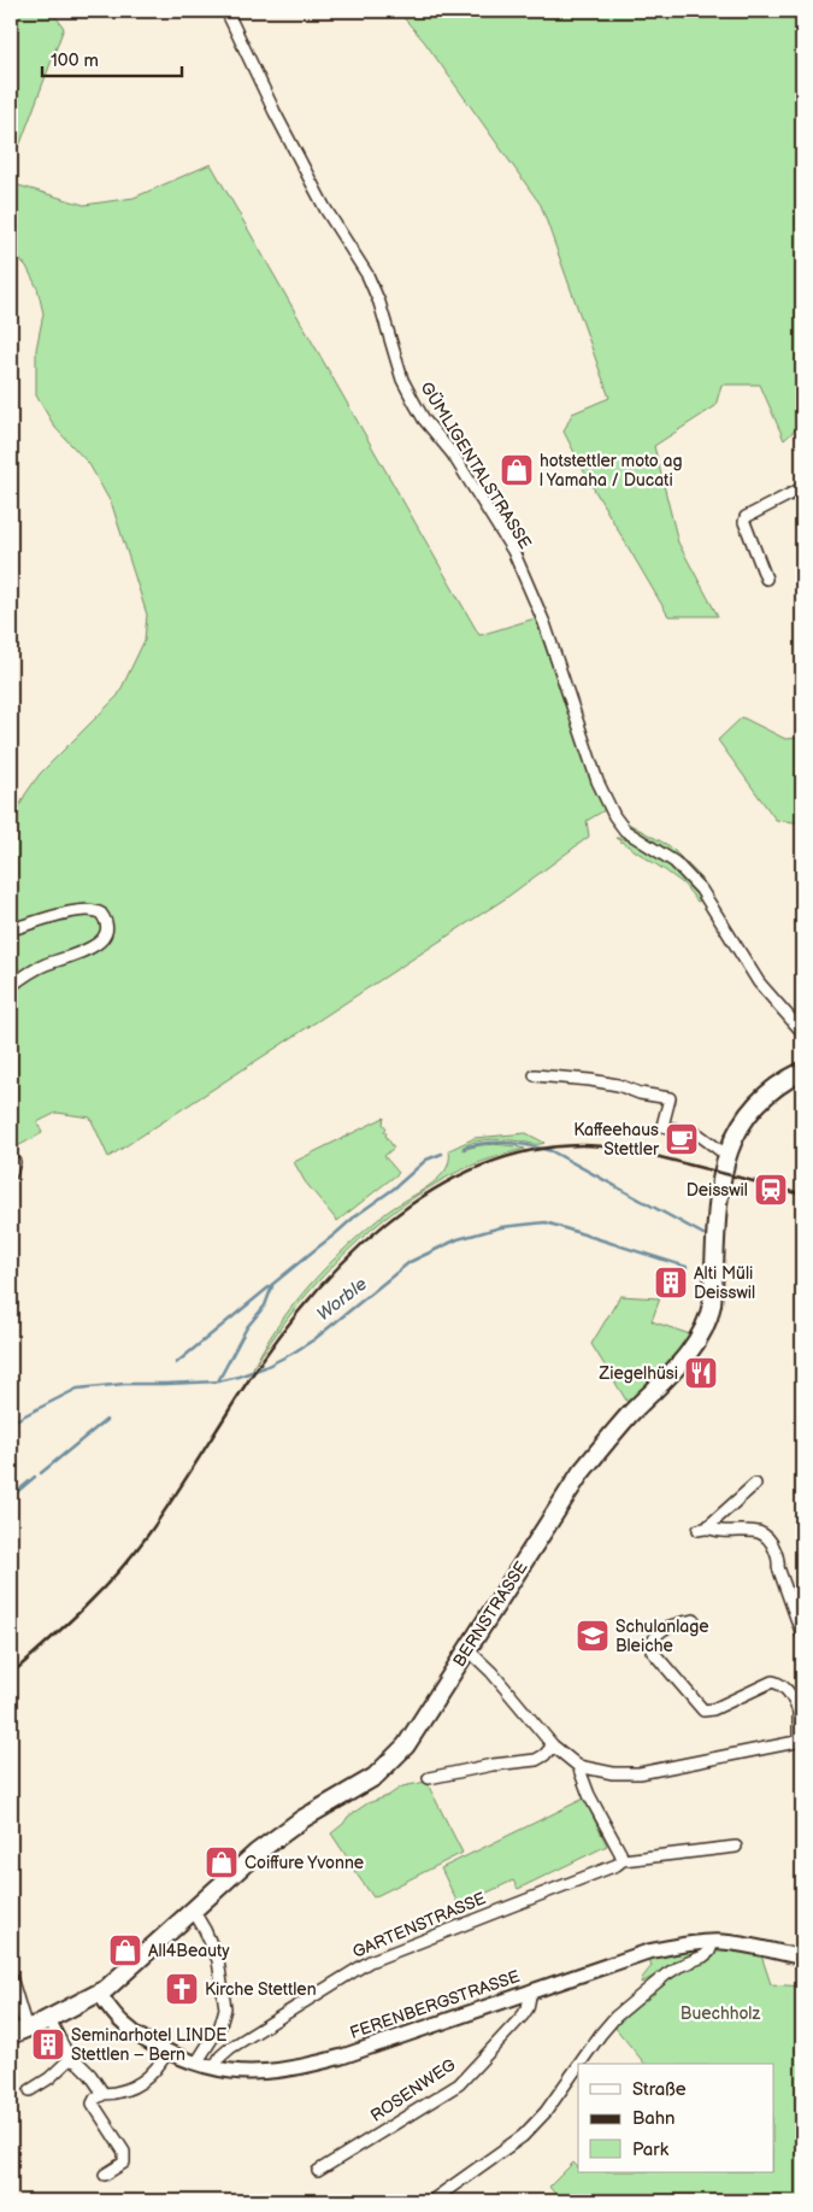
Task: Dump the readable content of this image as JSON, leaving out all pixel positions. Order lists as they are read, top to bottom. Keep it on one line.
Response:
{"streets":{"main road":["BERNSTRASSE"],"street":["GÜMLIGENTALSTRASSE","GARTENSTRASSE","FERENBERGSTRASSE","ROSENWEG"]},"crossings":[["BERNSTRASSE","FERENBERGSTRASSE"],["GARTENSTRASSE","FERENBERGSTRASSE"],["FERENBERGSTRASSE","ROSENWEG"]],"water":["Worble"],"parks":["Buechholz"],"places":{"shop":["hotstettler moto ag | Yamaha / Ducati","Coiffure Yvonne","All4Beauty"],"cafe":["Kaffeehaus Stettler"],"station":["Deisswil"],"building":["Alti Müli Deisswil","Seminarhotel LINDE Stettlen – Bern"],"restaurant":["Ziegelhüsi"],"school or university":["Schulanlage Bleiche"],"church":["Kirche Stettlen"]},"legend":["Straße","Bahn","Park"],"scale_bar":"100 m"}
